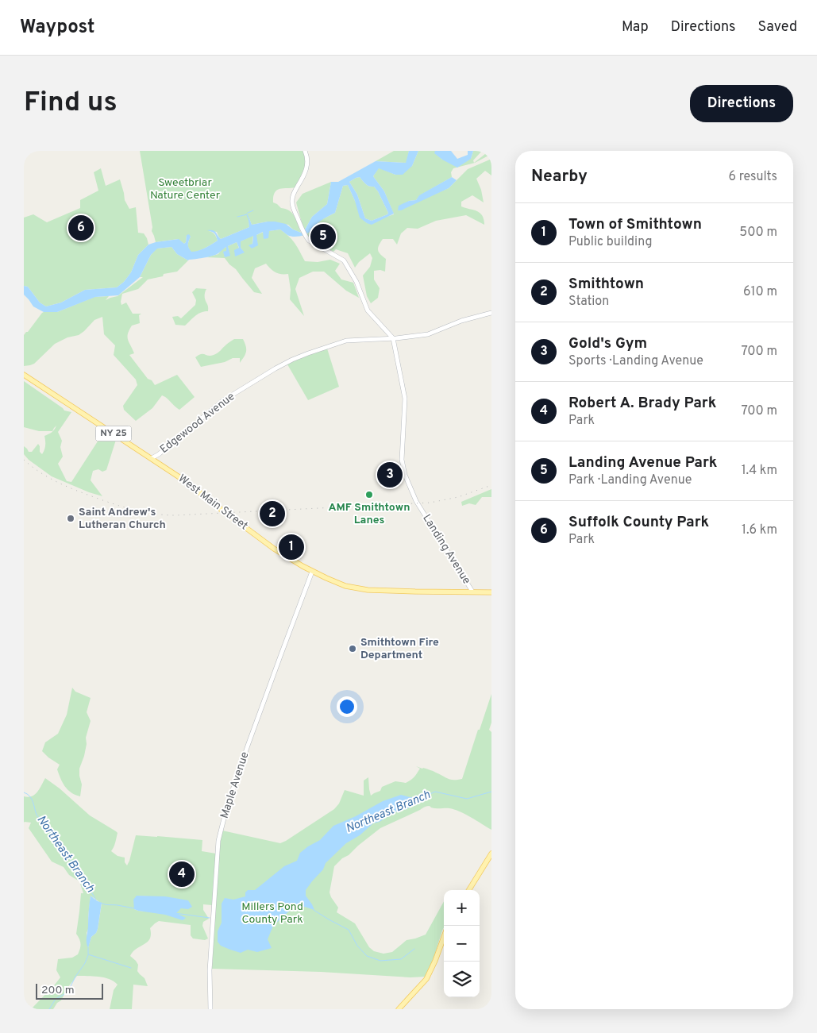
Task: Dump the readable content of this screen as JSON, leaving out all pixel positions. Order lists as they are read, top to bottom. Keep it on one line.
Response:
{"streets":{"main road":["Edgewood Avenue","NY 25","West Main Street","Landing Avenue","Maple Avenue"]},"crossings":[["Edgewood Avenue","West Main Street"],["Edgewood Avenue","Landing Avenue"],["NY 25","West Main Street"],["NY 25","Landing Avenue"],["West Main Street","Landing Avenue"],["West Main Street","Maple Avenue"]],"water":["Northeast Branch"],"parks":["Sweetbriar Nature Center","Millers Pond County Park"],"places":["AMF Smithtown Lanes","Saint Andrew's Lutheran Church","Smithtown Fire Department"],"scale_bar":"200 m","page":{"header":"Waypost","nav":["Map","Directions","Saved"],"buttons":"Directions","title":"Find us","heading":["Nearby","6 results"],"list":[{"mark":"1","name":"Town of Smithtown","note":"Public building","value":"500 m"},{"mark":"2","name":"Smithtown","note":"Station","value":"610 m"},{"mark":"3","name":"Gold's Gym","note":"Sports · Landing Avenue","value":"700 m"},{"mark":"4","name":"Robert A. Brady Park","note":"Park","value":"700 m"},{"mark":"5","name":"Landing Avenue Park","note":"Park · Landing Avenue","value":"1.4 km"},{"mark":"6","name":"Suffolk County Park","note":"Park","value":"1.6 km"}],"pins":["6","5","3","2","1","4"],"map_buttons":["+","−"],"scale":"200 m"}}
